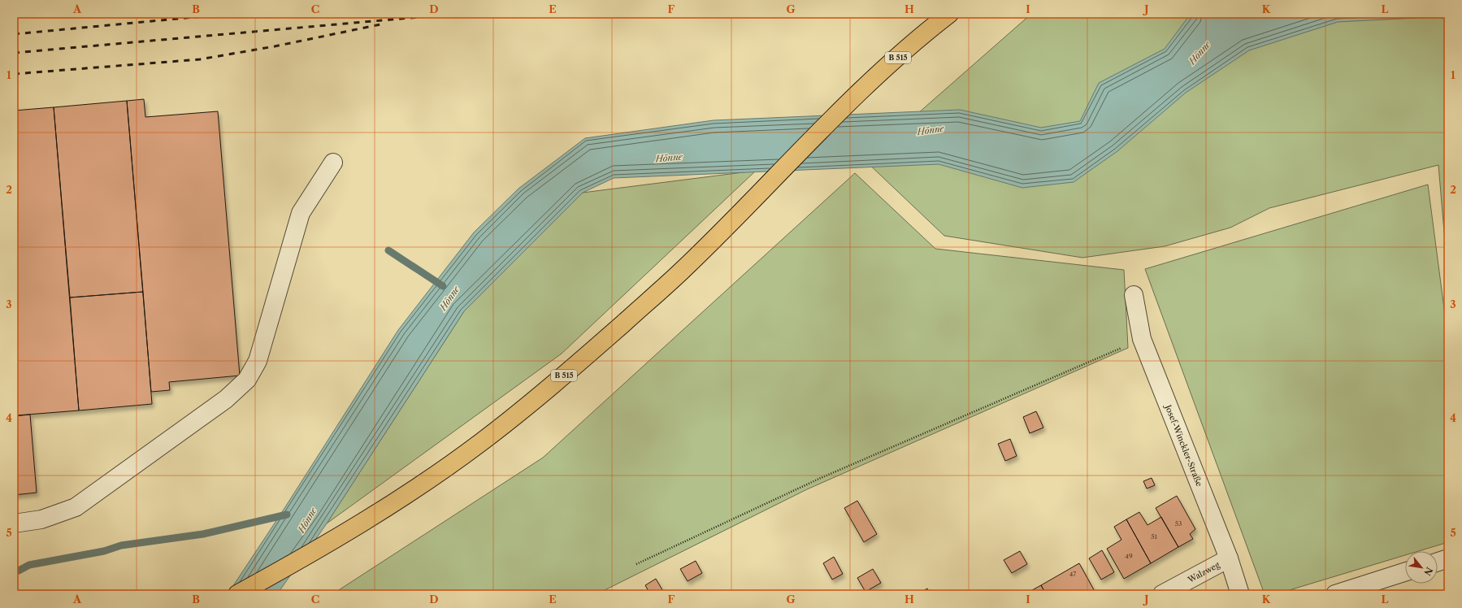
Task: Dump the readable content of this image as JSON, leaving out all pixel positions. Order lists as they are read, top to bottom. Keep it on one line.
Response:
{"streets":{"main road":["B 515"],"street":["Josef-Winckler-Straße","Walzweg"]},"crossings":[["Josef-Winckler-Straße","Walzweg"]],"water":["Hönne"],"house_numbers":["53","51","49","47"],"north":"bottom right","grid":{"columns":["A","B","C","D","E","F","G","H","I","J","K","L"],"rows":["1","2","3","4","5"]}}
